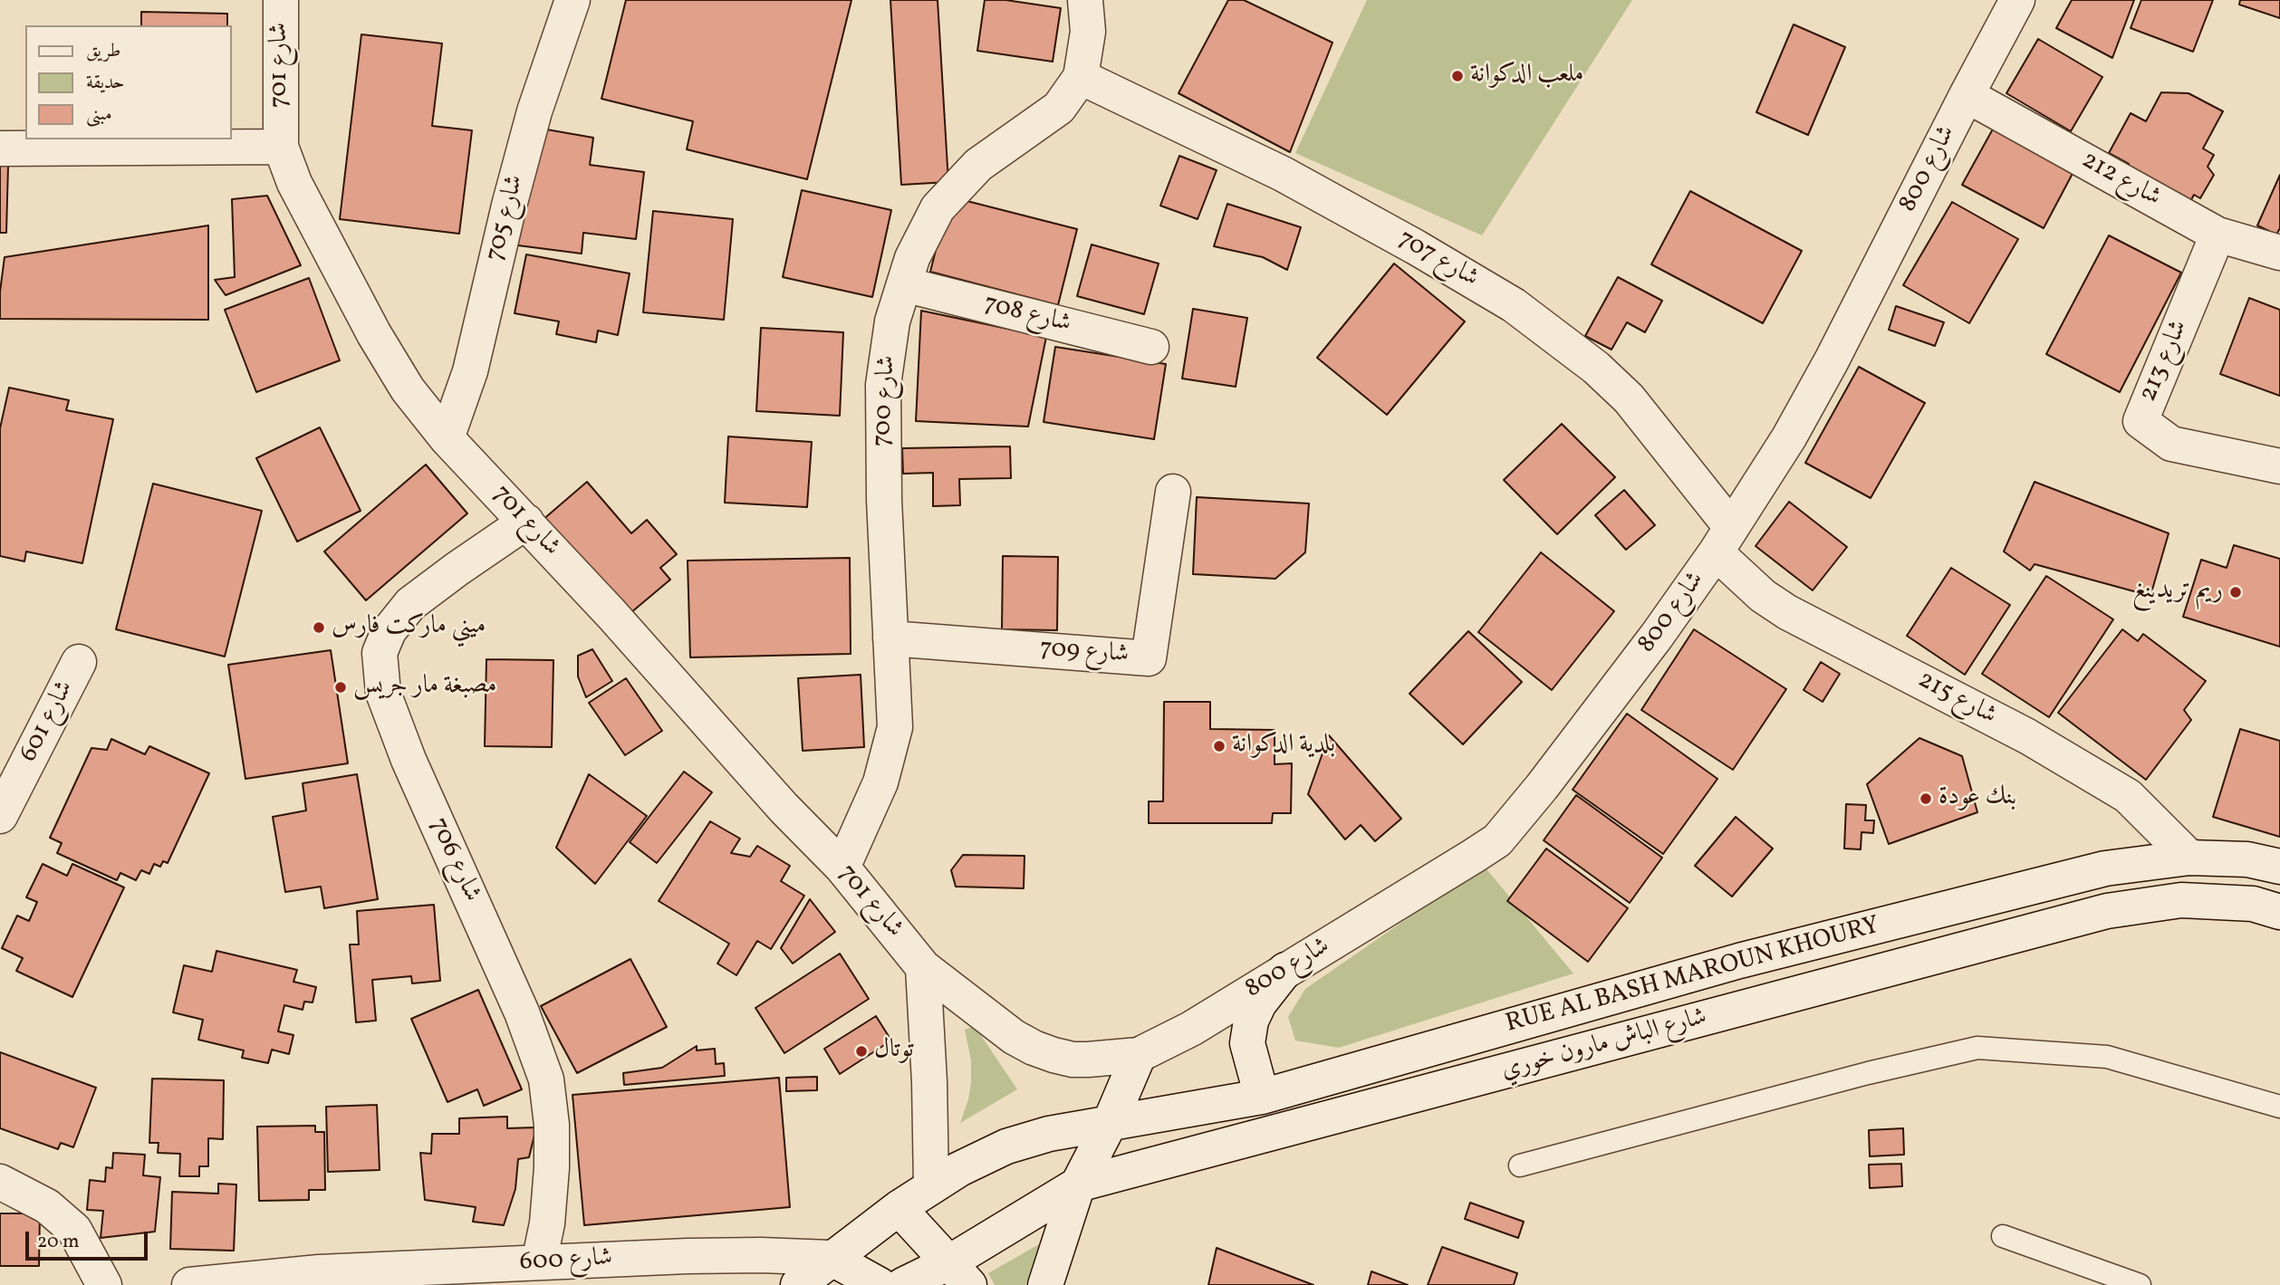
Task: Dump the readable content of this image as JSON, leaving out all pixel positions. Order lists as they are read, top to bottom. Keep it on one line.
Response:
{"streets":{"street":["شارع 701","800 شارع","شارع 212","شارع 705","شارع 707","شارع 708","شارع 213","شارع 700","شارع 709","شارع 215","شارع 601","شارع 706","RUE AL BASH MAROUN KHOURY","شارع الباش مارون خوري","شارع 600"]},"crossings":[["شارع 701","800 شارع"],["شارع 701","شارع 705"],["شارع 701","شارع 700"],["شارع 701","شارع 706"],["800 شارع","شارع 212"],["800 شارع","شارع 707"],["800 شارع","شارع 215"],["شارع 212","شارع 213"],["شارع 707","شارع 700"],["شارع 707","شارع 215"],["شارع 708","شارع 700"],["شارع 700","شارع 709"],["شارع 215","RUE AL BASH MAROUN KHOURY"],["شارع 706","شارع 600"],["RUE AL BASH MAROUN KHOURY","شارع 600"]],"places":["ملعب الدكوانة","ريم تريدينغ","ميني ماركت فارس","مصبغة مار جريس","بلدية الدكوانة","بنك عودة","توتال"],"legend":["طريق","حديقة","مبنى"],"scale_bar":"20 m"}
